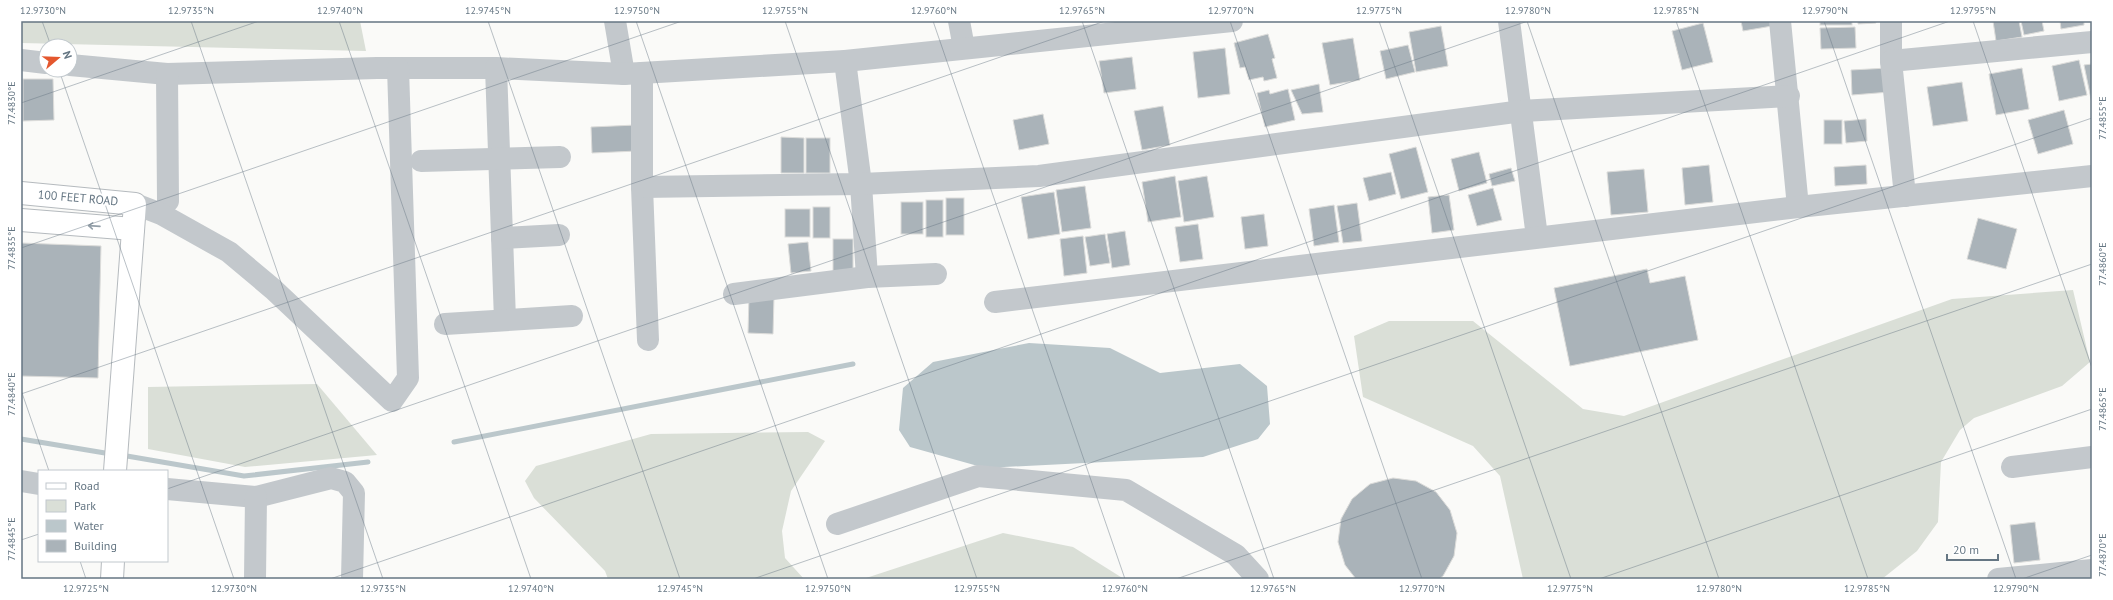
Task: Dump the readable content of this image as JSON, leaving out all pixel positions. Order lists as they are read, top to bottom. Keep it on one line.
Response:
{"streets":{"main road":["100 FEET ROAD"]},"legend":["Road","Park","Water","Building"],"scale_bar":"20 m","north":"right","coordinates":["12.9730°N","12.9735°N","12.9740°N","12.9745°N","12.9750°N","12.9755°N","12.9760°N","12.9765°N","12.9770°N","12.9775°N","12.9780°N","12.9785°N","12.9790°N","12.9795°N","77.4830°E","77.4855°E","77.4835°E","77.4860°E","77.4840°E","77.4865°E","77.4845°E","77.4870°E","12.9725°N"]}
